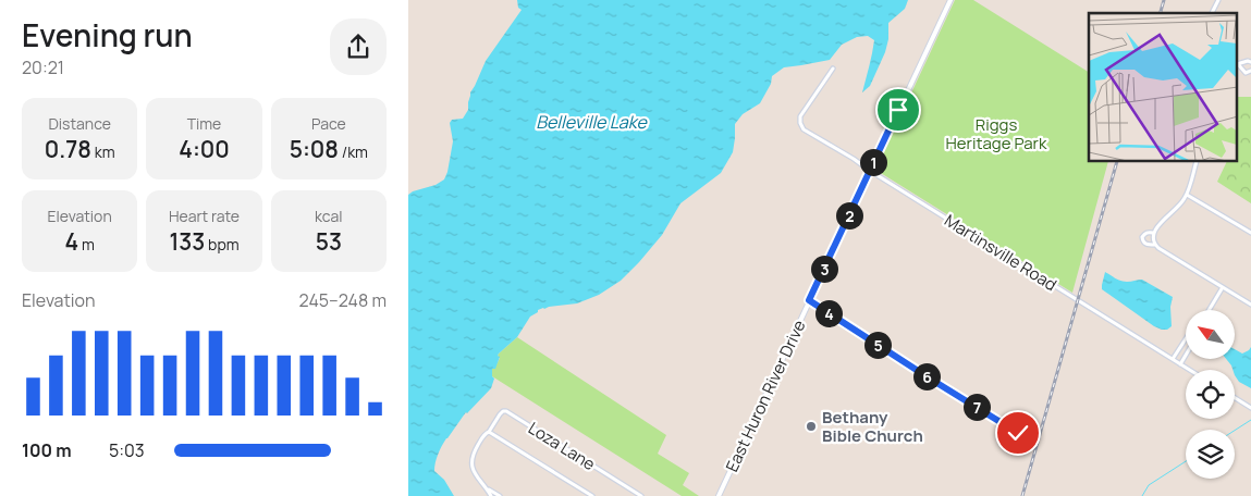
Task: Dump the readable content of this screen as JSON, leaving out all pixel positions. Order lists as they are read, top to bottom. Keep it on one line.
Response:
{"streets":{"main road":["East Huron River Drive"],"street":["Martinsville Road","Loza Lane"]},"crossings":[["Martinsville Road","East Huron River Drive"]],"water":["Belleville Lake"],"parks":["Riggs Heritage Park"],"places":["Bethany Bible Church"],"north":"top left","page":{"heading":["Evening run","20:21"],"stats":[["Distance","0.78 km"],["Time","4:00"],["Pace","5:08 /km"],["Elevation","4 m"],["Heart rate","133 bpm"],["kcal","53"]],"pins":["1","2","3","4","5","6","7"],"chart":["Elevation","245–248 m"],"list":[{"name":"100 m","note":"5:03"}]}}
